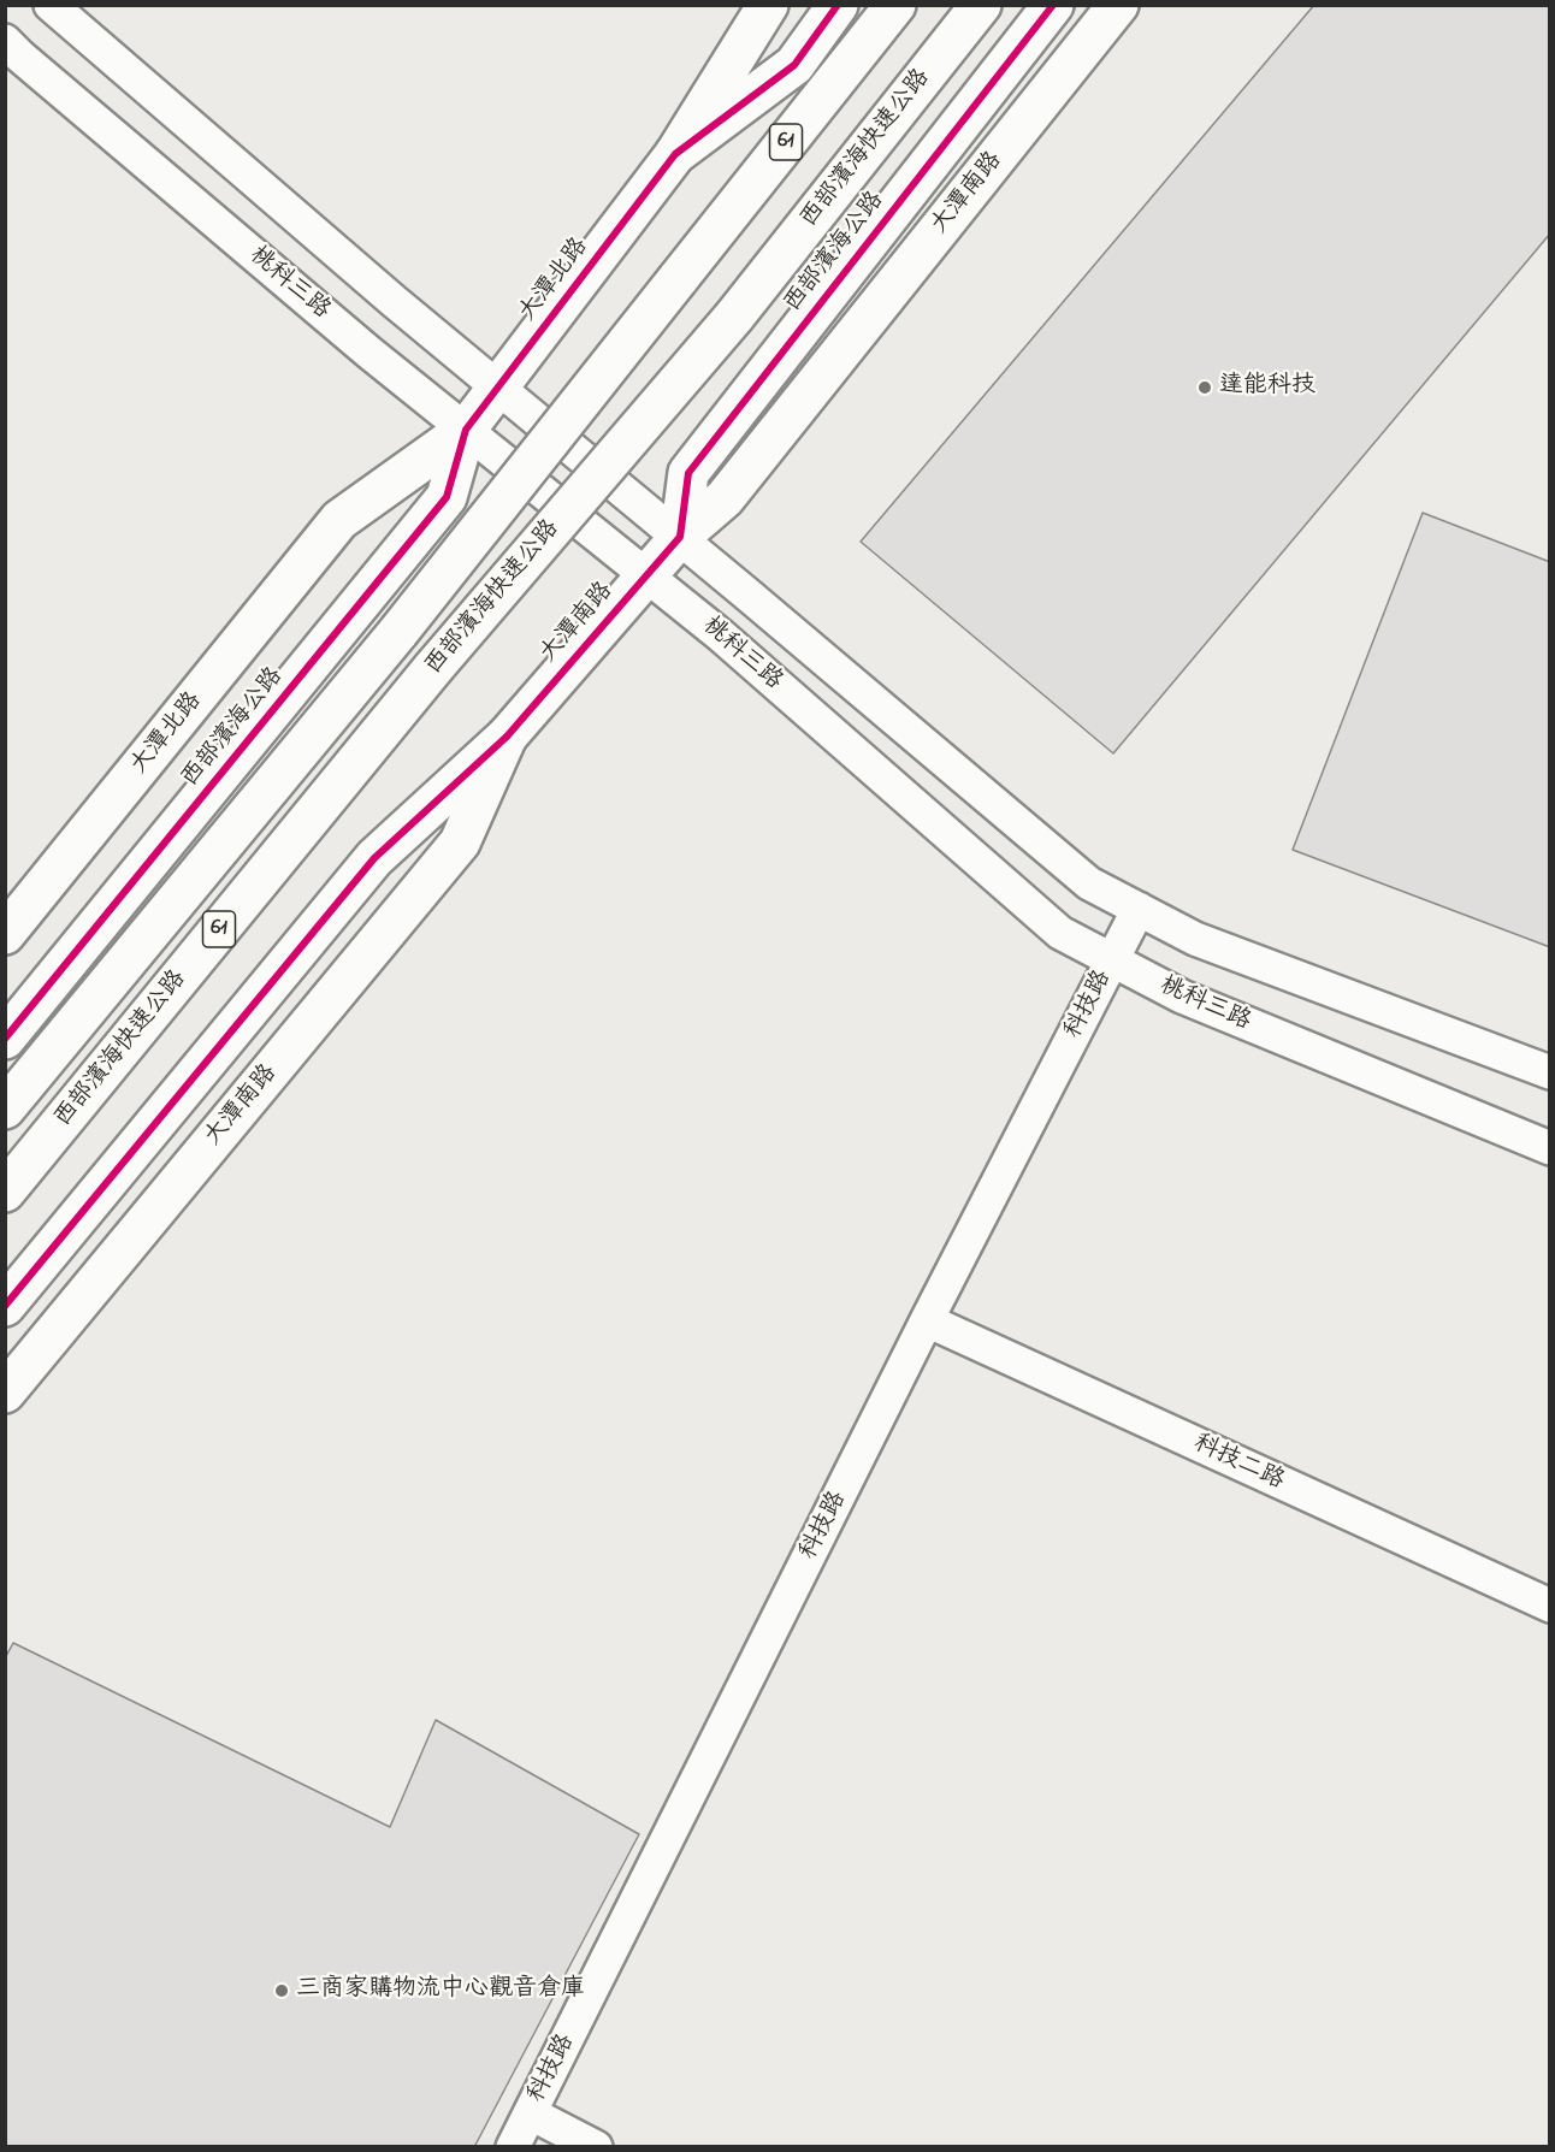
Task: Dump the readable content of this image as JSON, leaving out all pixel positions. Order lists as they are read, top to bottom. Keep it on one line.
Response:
{"streets":{"main road":["61","西部濱海快速公路","大潭南路","西部濱海公路","大潭北路"],"street":["桃科三路","科技路","科技二路"]},"crossings":[["61","大潭北路"],["大潭南路","西部濱海公路"],["大潭南路","桃科三路"],["西部濱海公路","大潭北路"],["西部濱海公路","桃科三路"],["大潭北路","桃科三路"],["桃科三路","科技路"],["科技路","科技二路"]],"places":["達能科技","三商家購物流中心觀音倉庫"]}
